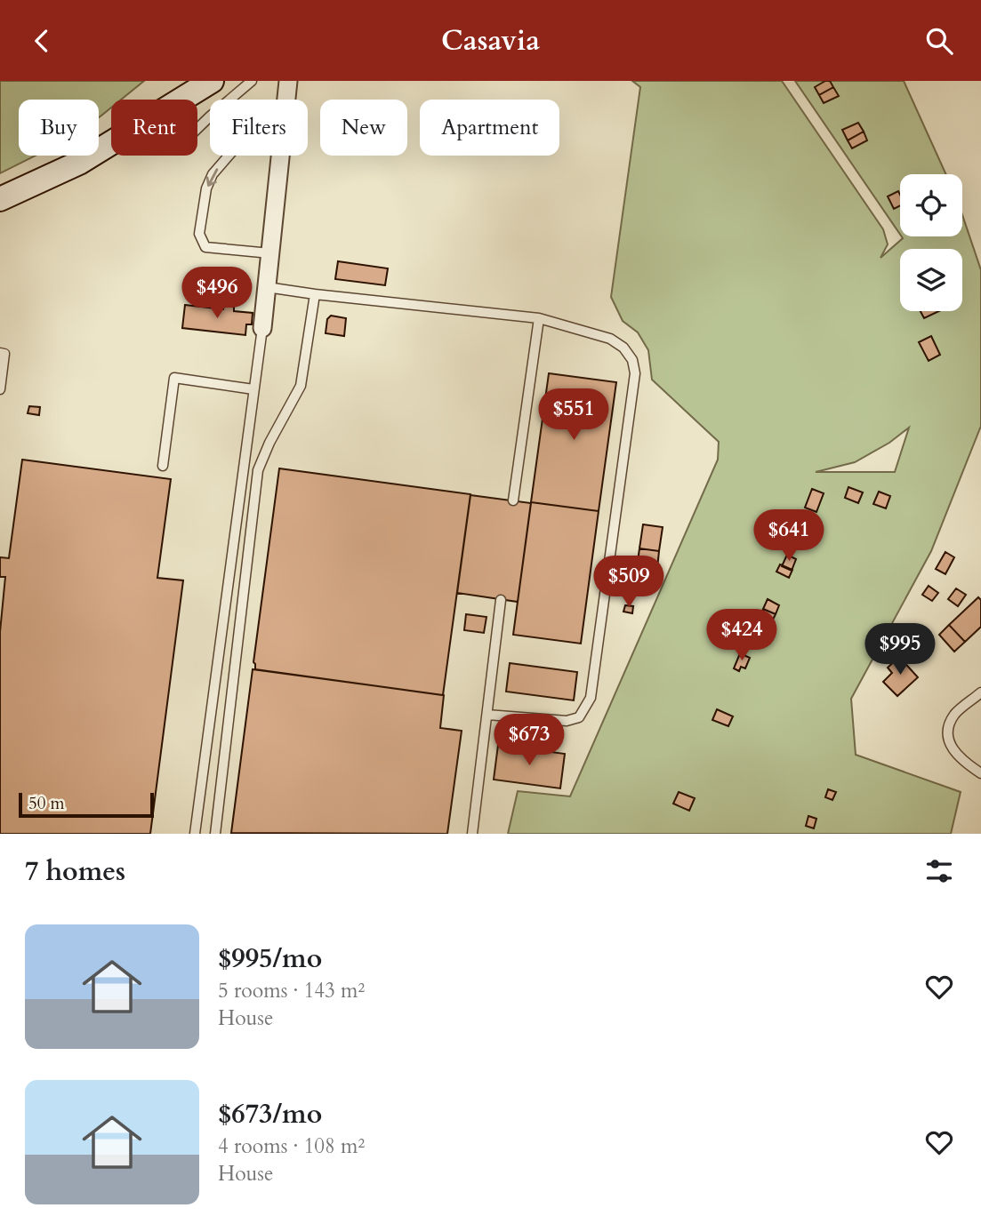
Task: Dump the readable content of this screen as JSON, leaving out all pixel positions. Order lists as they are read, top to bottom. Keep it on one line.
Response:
{"scale_bar":"50 m","page":{"header":"Casavia","chip":["Buy","Rent","Filters","New","Apartment"],"price":["$496","$551","$641","$509","$424","$995","$673"],"scale":"50 m","heading":"7 homes","list":[{"name":"$995/mo","note":"5 rooms · 143 m² · House"},{"name":"$673/mo","note":"4 rooms · 108 m² · House"}]}}
